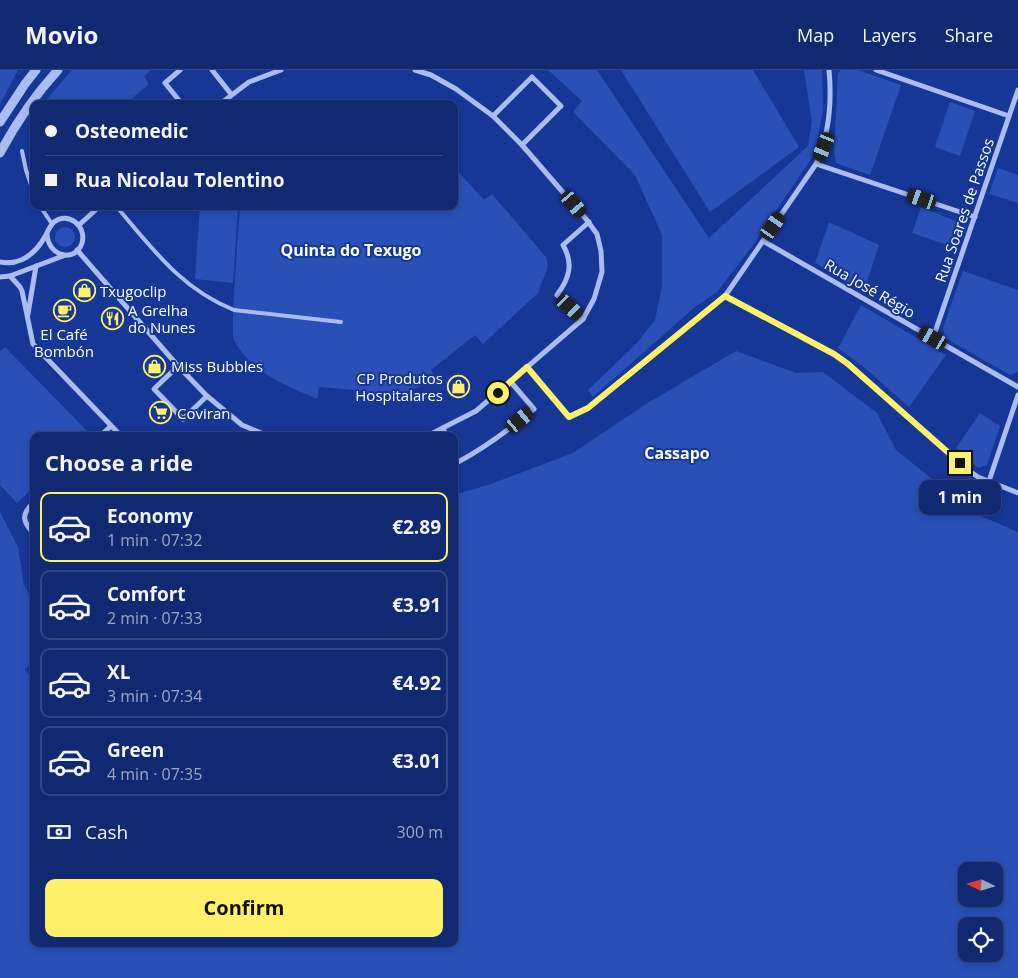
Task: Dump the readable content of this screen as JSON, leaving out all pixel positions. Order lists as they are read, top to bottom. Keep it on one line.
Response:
{"streets":{"street":["Rua Soares de Passos","Rua José Régio"]},"crossings":[["Rua Soares de Passos","Rua José Régio"]],"districts":["Quinta do Texugo","Cassapo"],"places":{"shop":["Txugoclip","Miss Bubbles","CP Produtos Hospitalares"],"cafe":["El Café Bombón"],"restaurant":["A Grelha do Nunes"],"supermarket":["Coviran"]},"north":"left","page":{"header":"Movio","nav":["Map","Layers","Share"],"banner":["Osteomedic","Rua Nicolau Tolentino"],"heading":"Choose a ride","bubble":"1 min","list":[{"name":"Economy","note":"1 min · 07:32","value":"€2.89"},{"name":"Comfort","note":"2 min · 07:33","value":"€3.91"},{"name":"XL","note":"3 min · 07:34","value":"€4.92"},{"name":"Green","note":"4 min · 07:35","value":"€3.01"}],"pay":["Cash","300 m"],"buttons":"Confirm"}}
